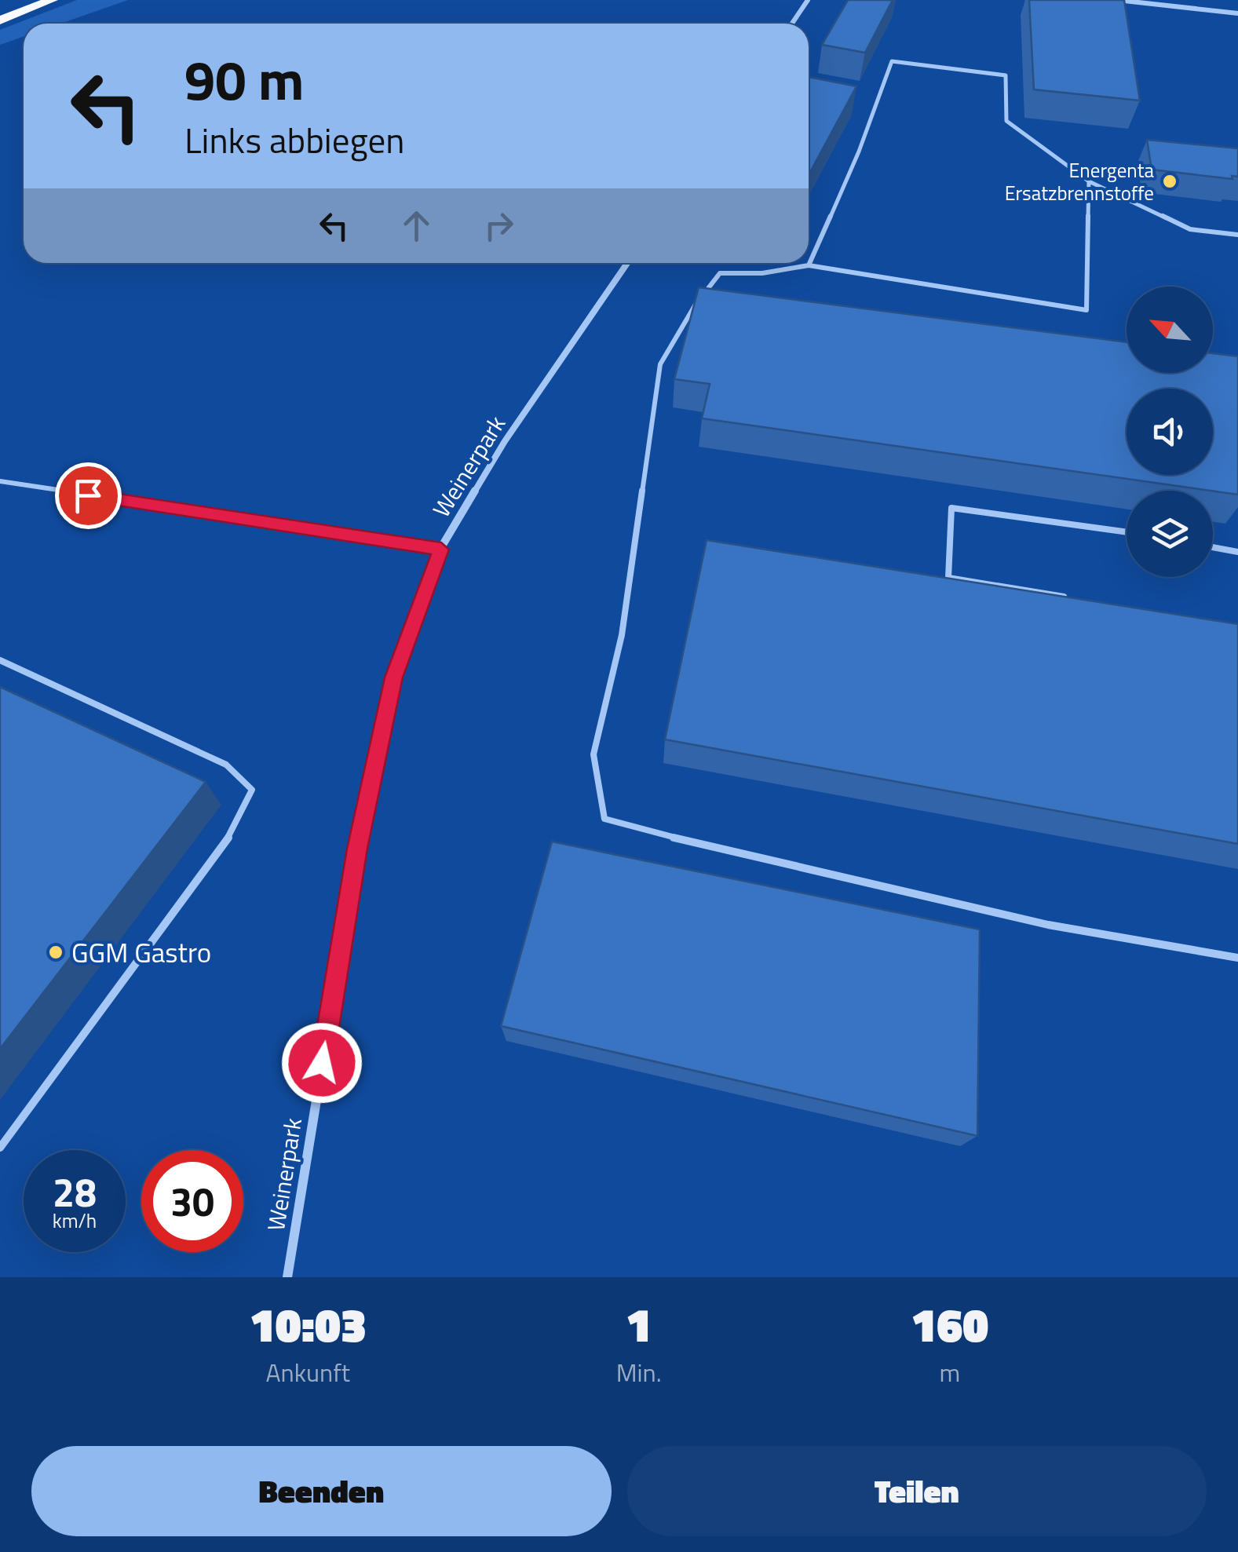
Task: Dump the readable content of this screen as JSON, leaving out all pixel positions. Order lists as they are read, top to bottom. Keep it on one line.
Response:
{"streets":{"street":["Weinerpark"]},"places":["Energenta Ersatzbrennstoffe","GGM Gastro"],"north":"top left","page":{"turn":["90 m","Links abbiegen"],"speed":"28 km/h","limit":"30","eta":["10:03","Ankunft","1","Min.","160","m"],"buttons":["Beenden","Teilen"]}}
